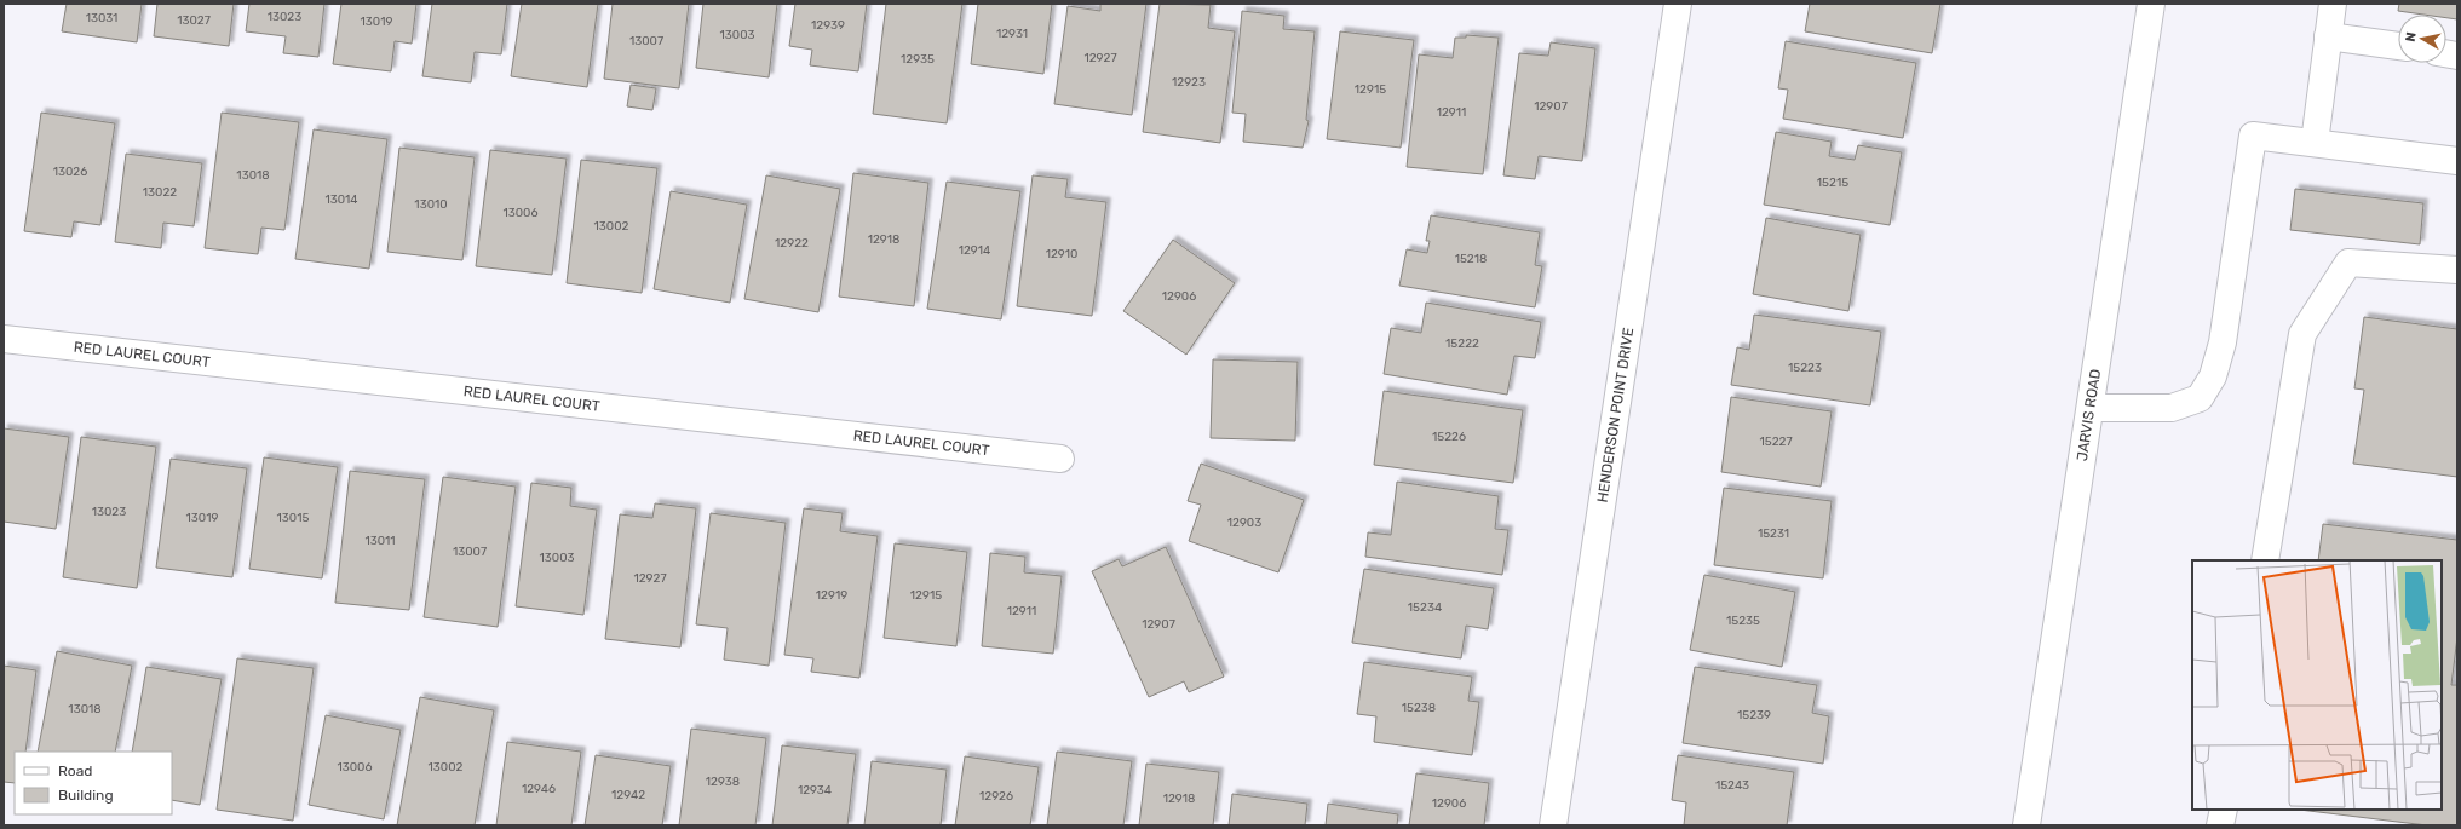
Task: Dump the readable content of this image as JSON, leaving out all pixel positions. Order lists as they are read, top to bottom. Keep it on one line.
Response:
{"streets":{"street":["RED LAUREL COURT","HENDERSON POINT DRIVE","JARVIS ROAD"]},"house_numbers":["13023","13031","13027","13019","12939","12931","13003","13007","12927","12935","12923","12915","12907","12911","13026","13018","15215","13022","13014","13010","13006","13002","12918","12922","12914","12910","15218","12906","15222","15223","15226","15227","13023","13019","13015","12903","15231","13011","13007","13003","12927","12919","12915","15234","12911","15235","12907","15238","13018","15239","13006","13002","12938","15243","12946","12934","12942","12926","12918","12906"],"legend":["Road","Building"],"north":"left"}
